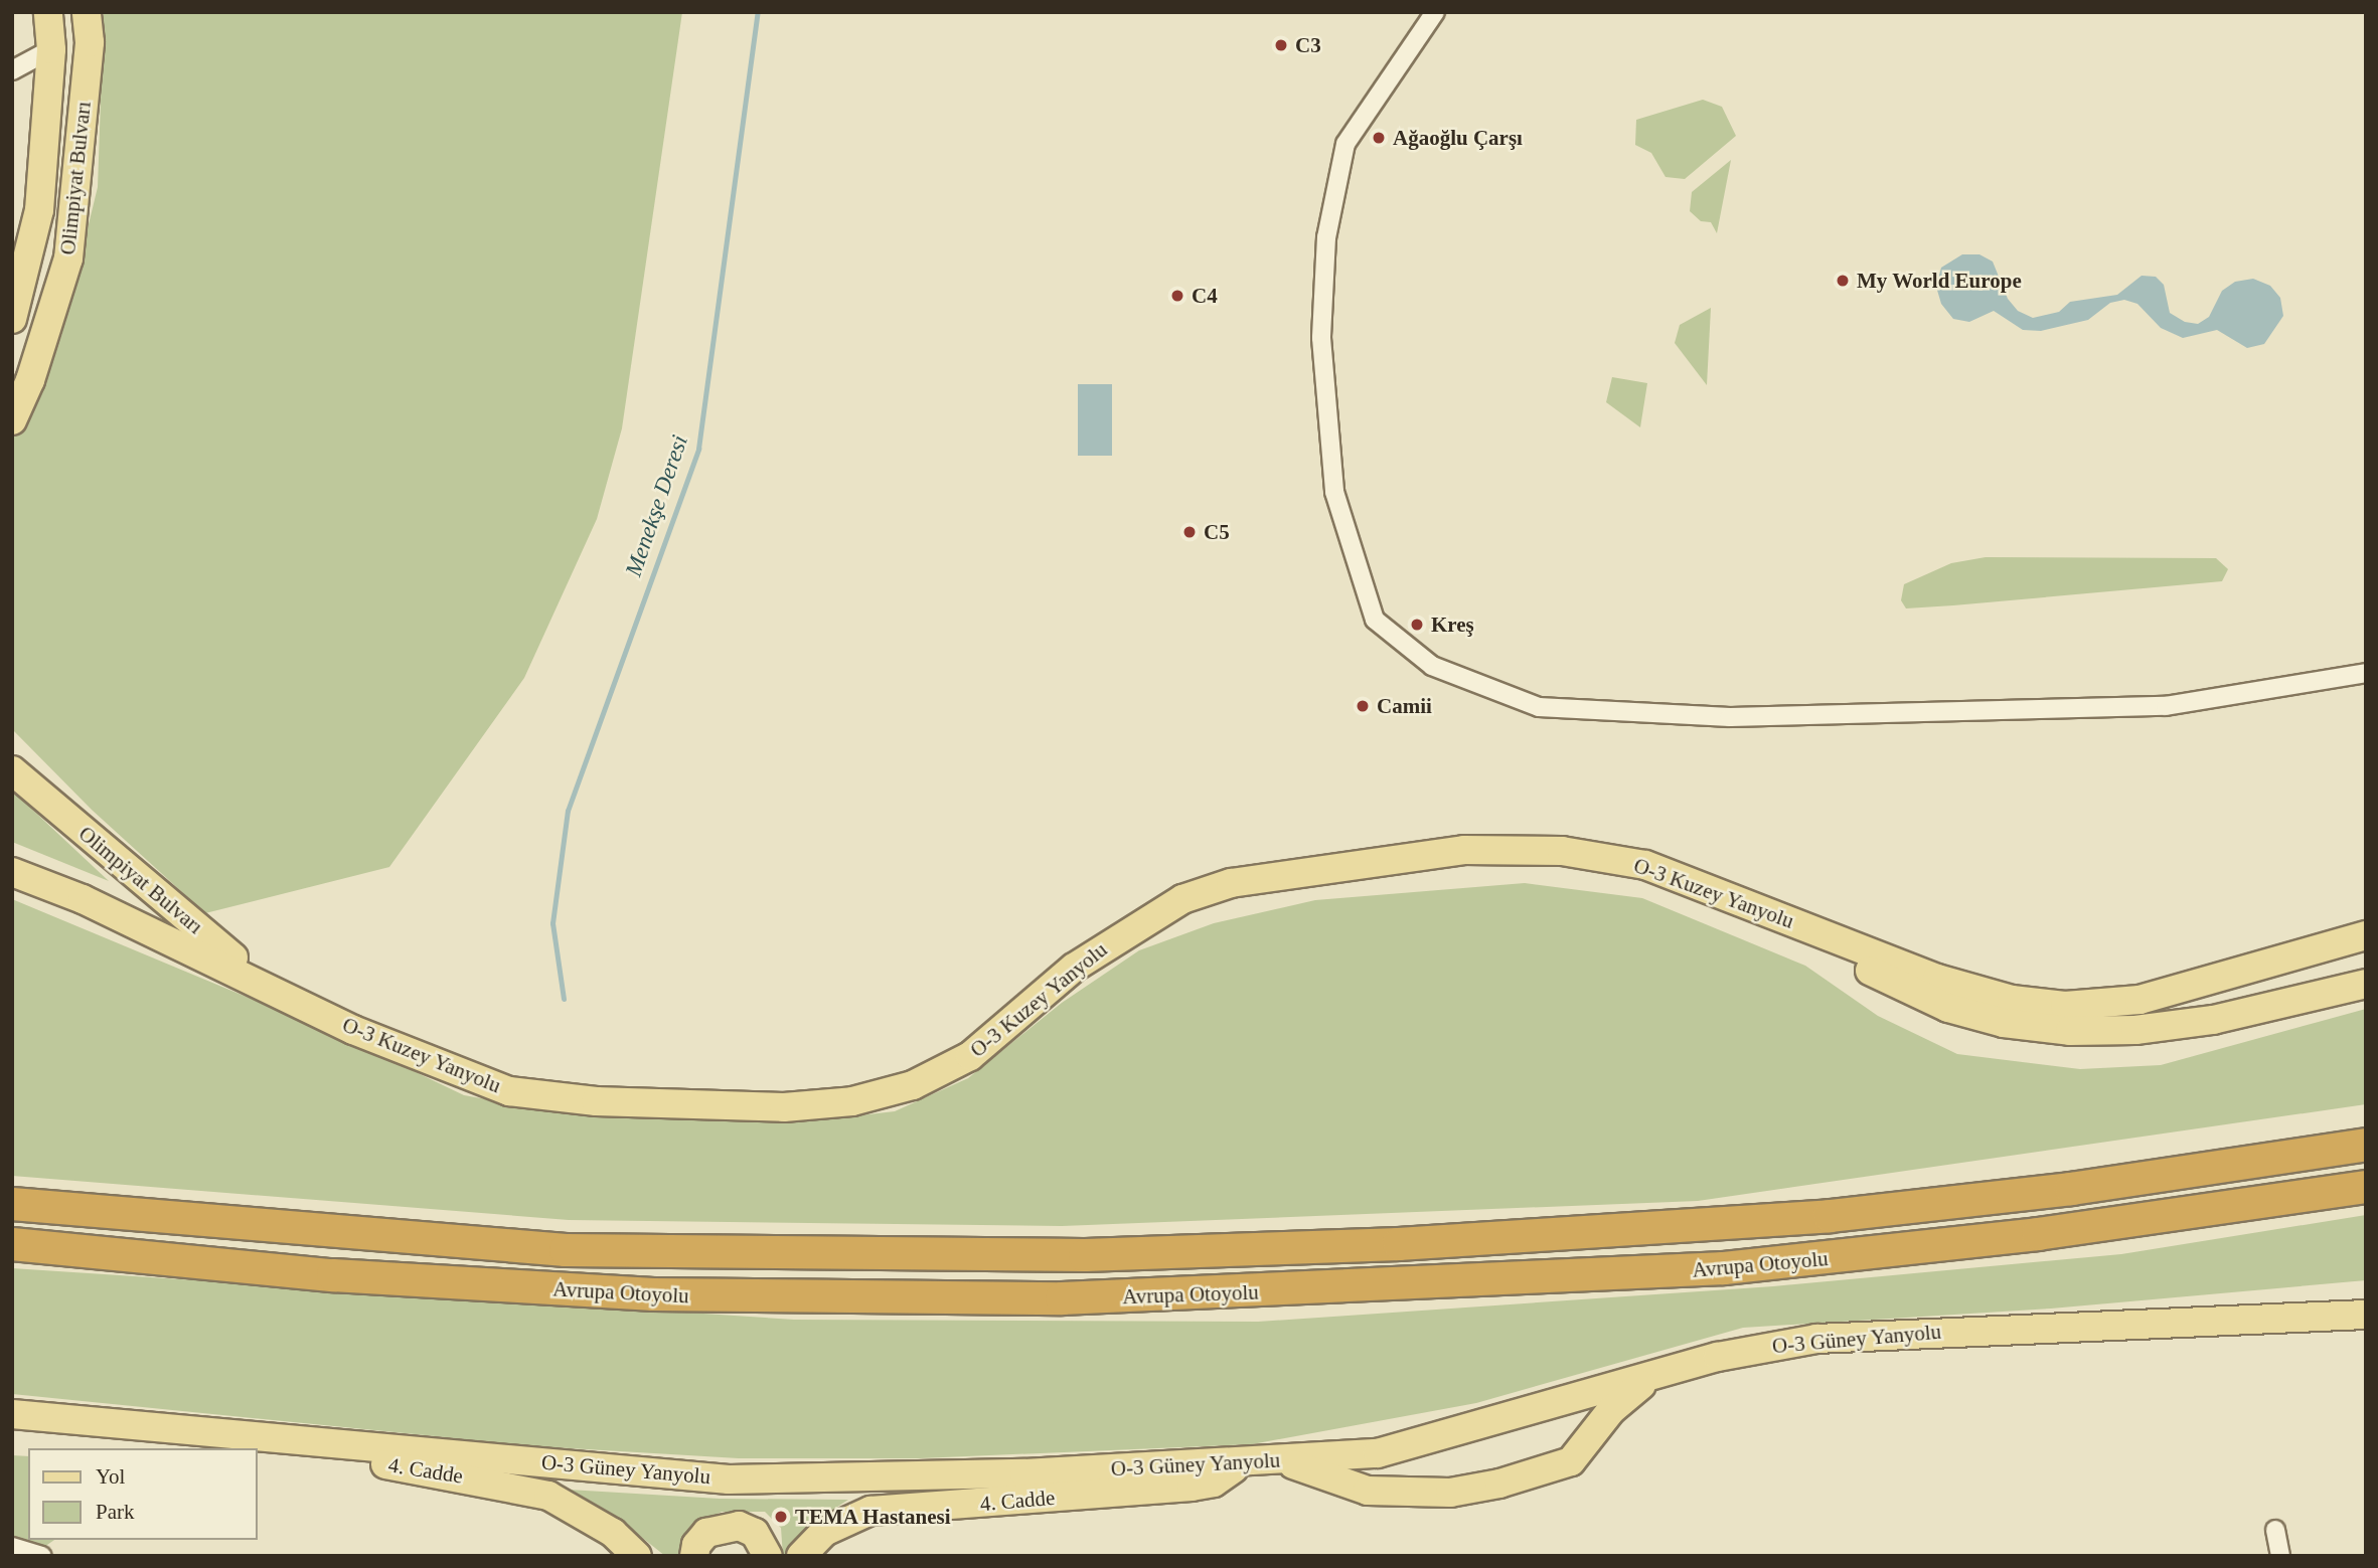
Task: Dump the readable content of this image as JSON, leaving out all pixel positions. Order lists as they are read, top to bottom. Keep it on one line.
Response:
{"streets":{"highway":["Avrupa Otoyolu"],"main road":["Olimpiyat Bulvarı","O-3 Kuzey Yanyolu","O-3 Güney Yanyolu","4. Cadde"]},"crossings":[["Olimpiyat Bulvarı","O-3 Kuzey Yanyolu"],["O-3 Güney Yanyolu","4. Cadde"]],"water":["Menekşe Deresi"],"places":["C3","Ağaoğlu Çarşı","My World Europe","C4","C5","Kreş","Camii","TEMA Hastanesi"],"legend":["Yol","Park"]}
